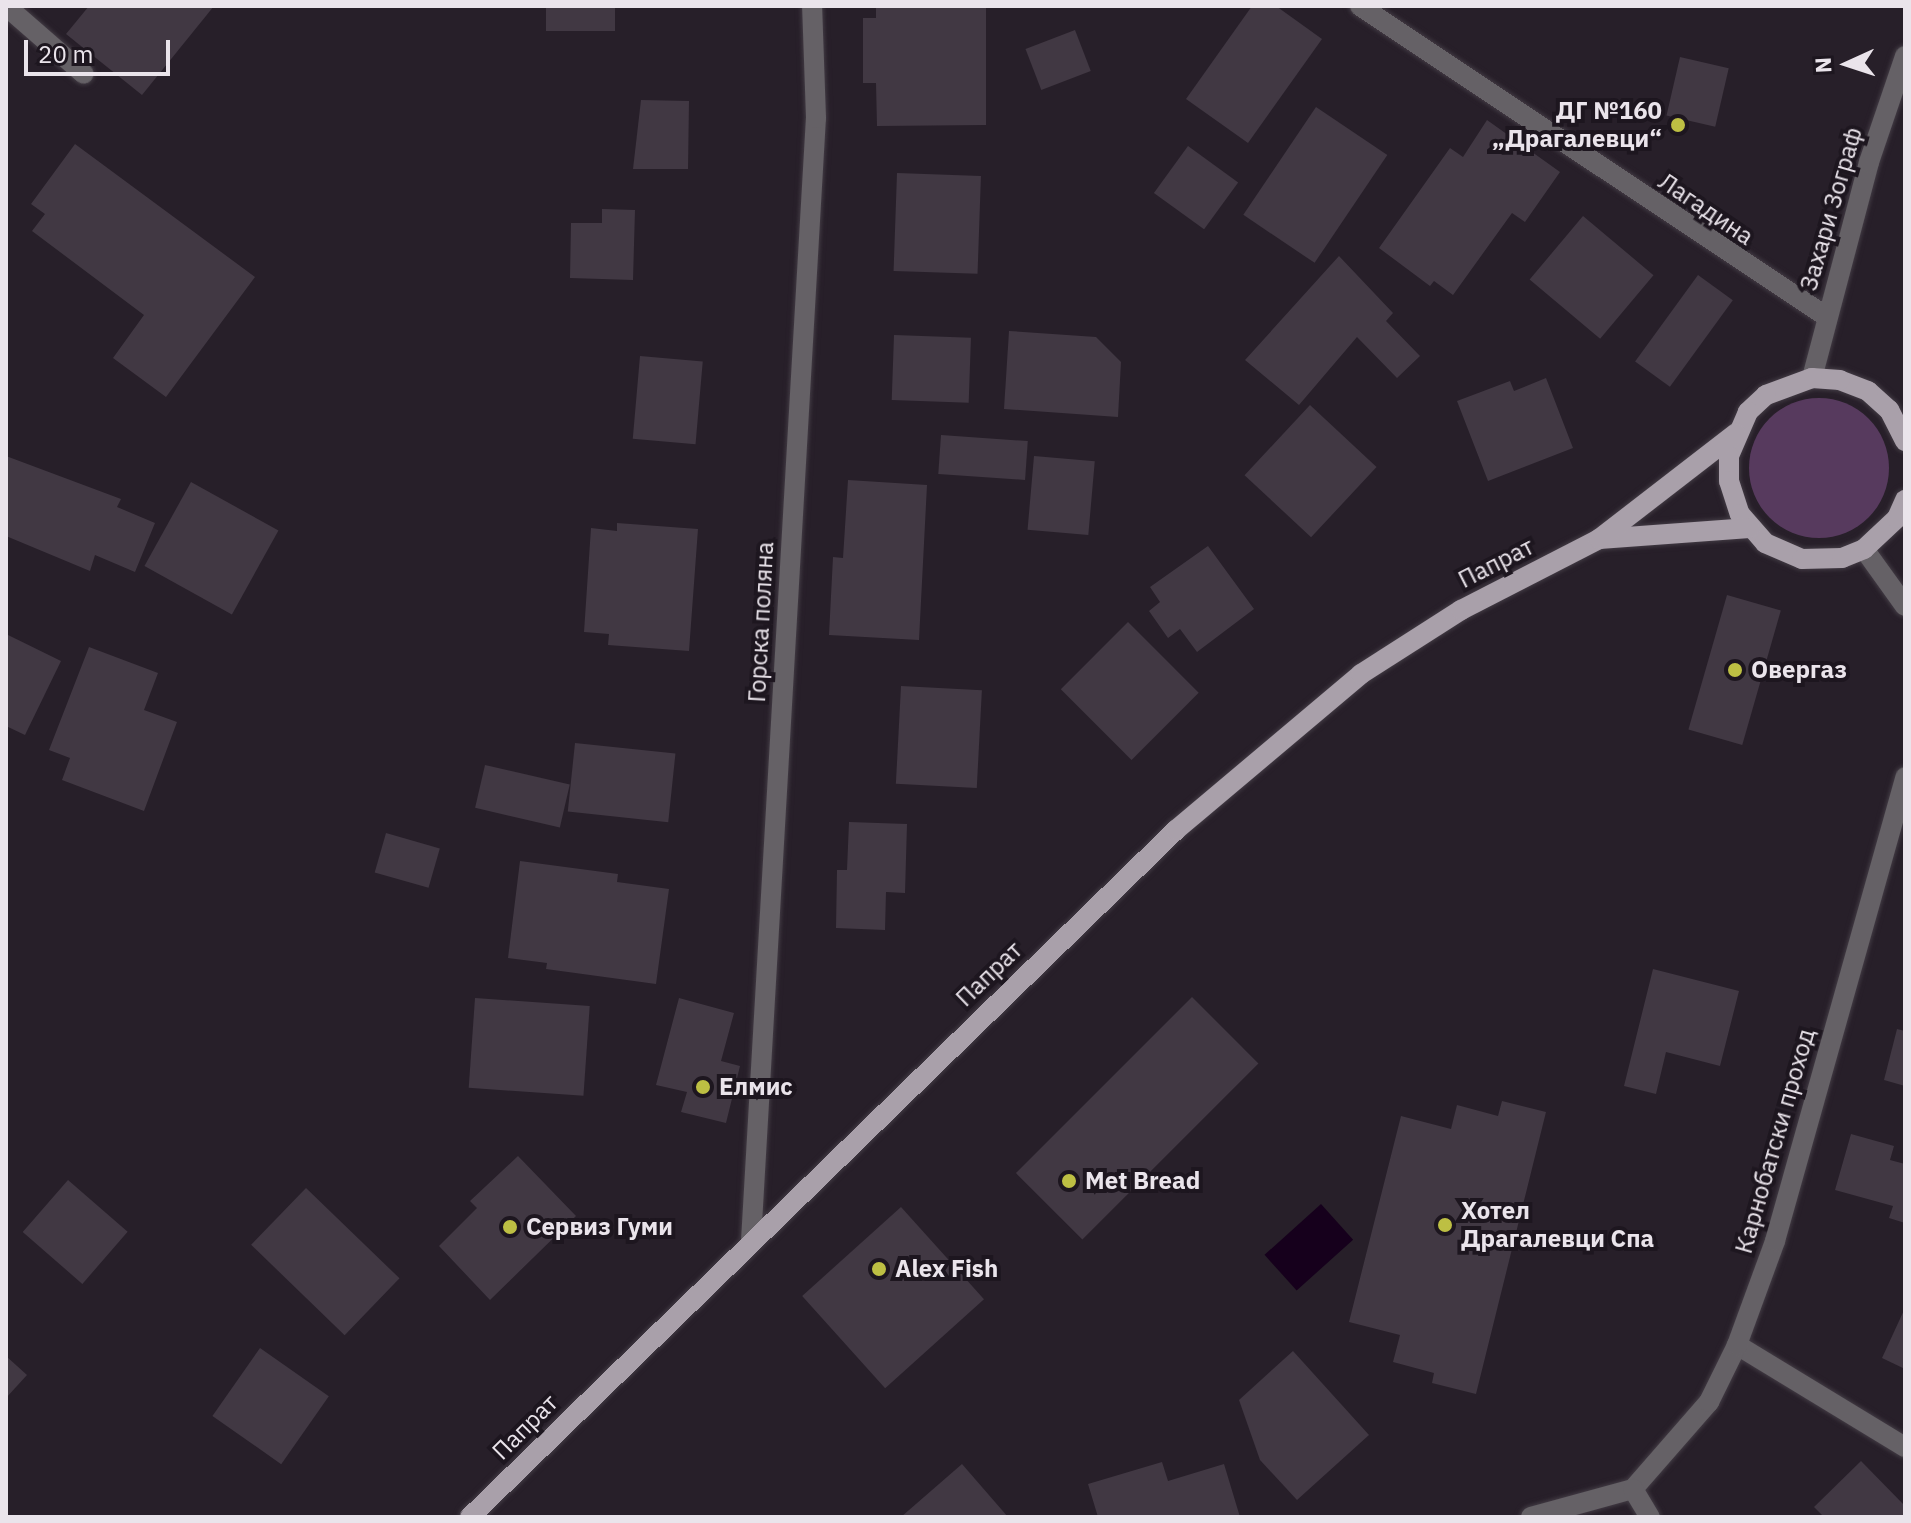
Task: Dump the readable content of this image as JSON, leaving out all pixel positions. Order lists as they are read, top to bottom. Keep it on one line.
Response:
{"streets":{"main road":["Папрат"],"street":["Лагадина","Захари Зограф","Горска поляна","Карнобатски проход"]},"crossings":[["Лагадина","Захари Зограф"],["Захари Зограф","Папрат"],["Папрат","Горска поляна"]],"places":["ДГ №160 „Драгалевци“","Овергаз","Елмис","Met Bread","Хотел Драгалевци Спа","Сервиз Гуми","Alex Fish"],"scale_bar":"20 m","north":"left"}
